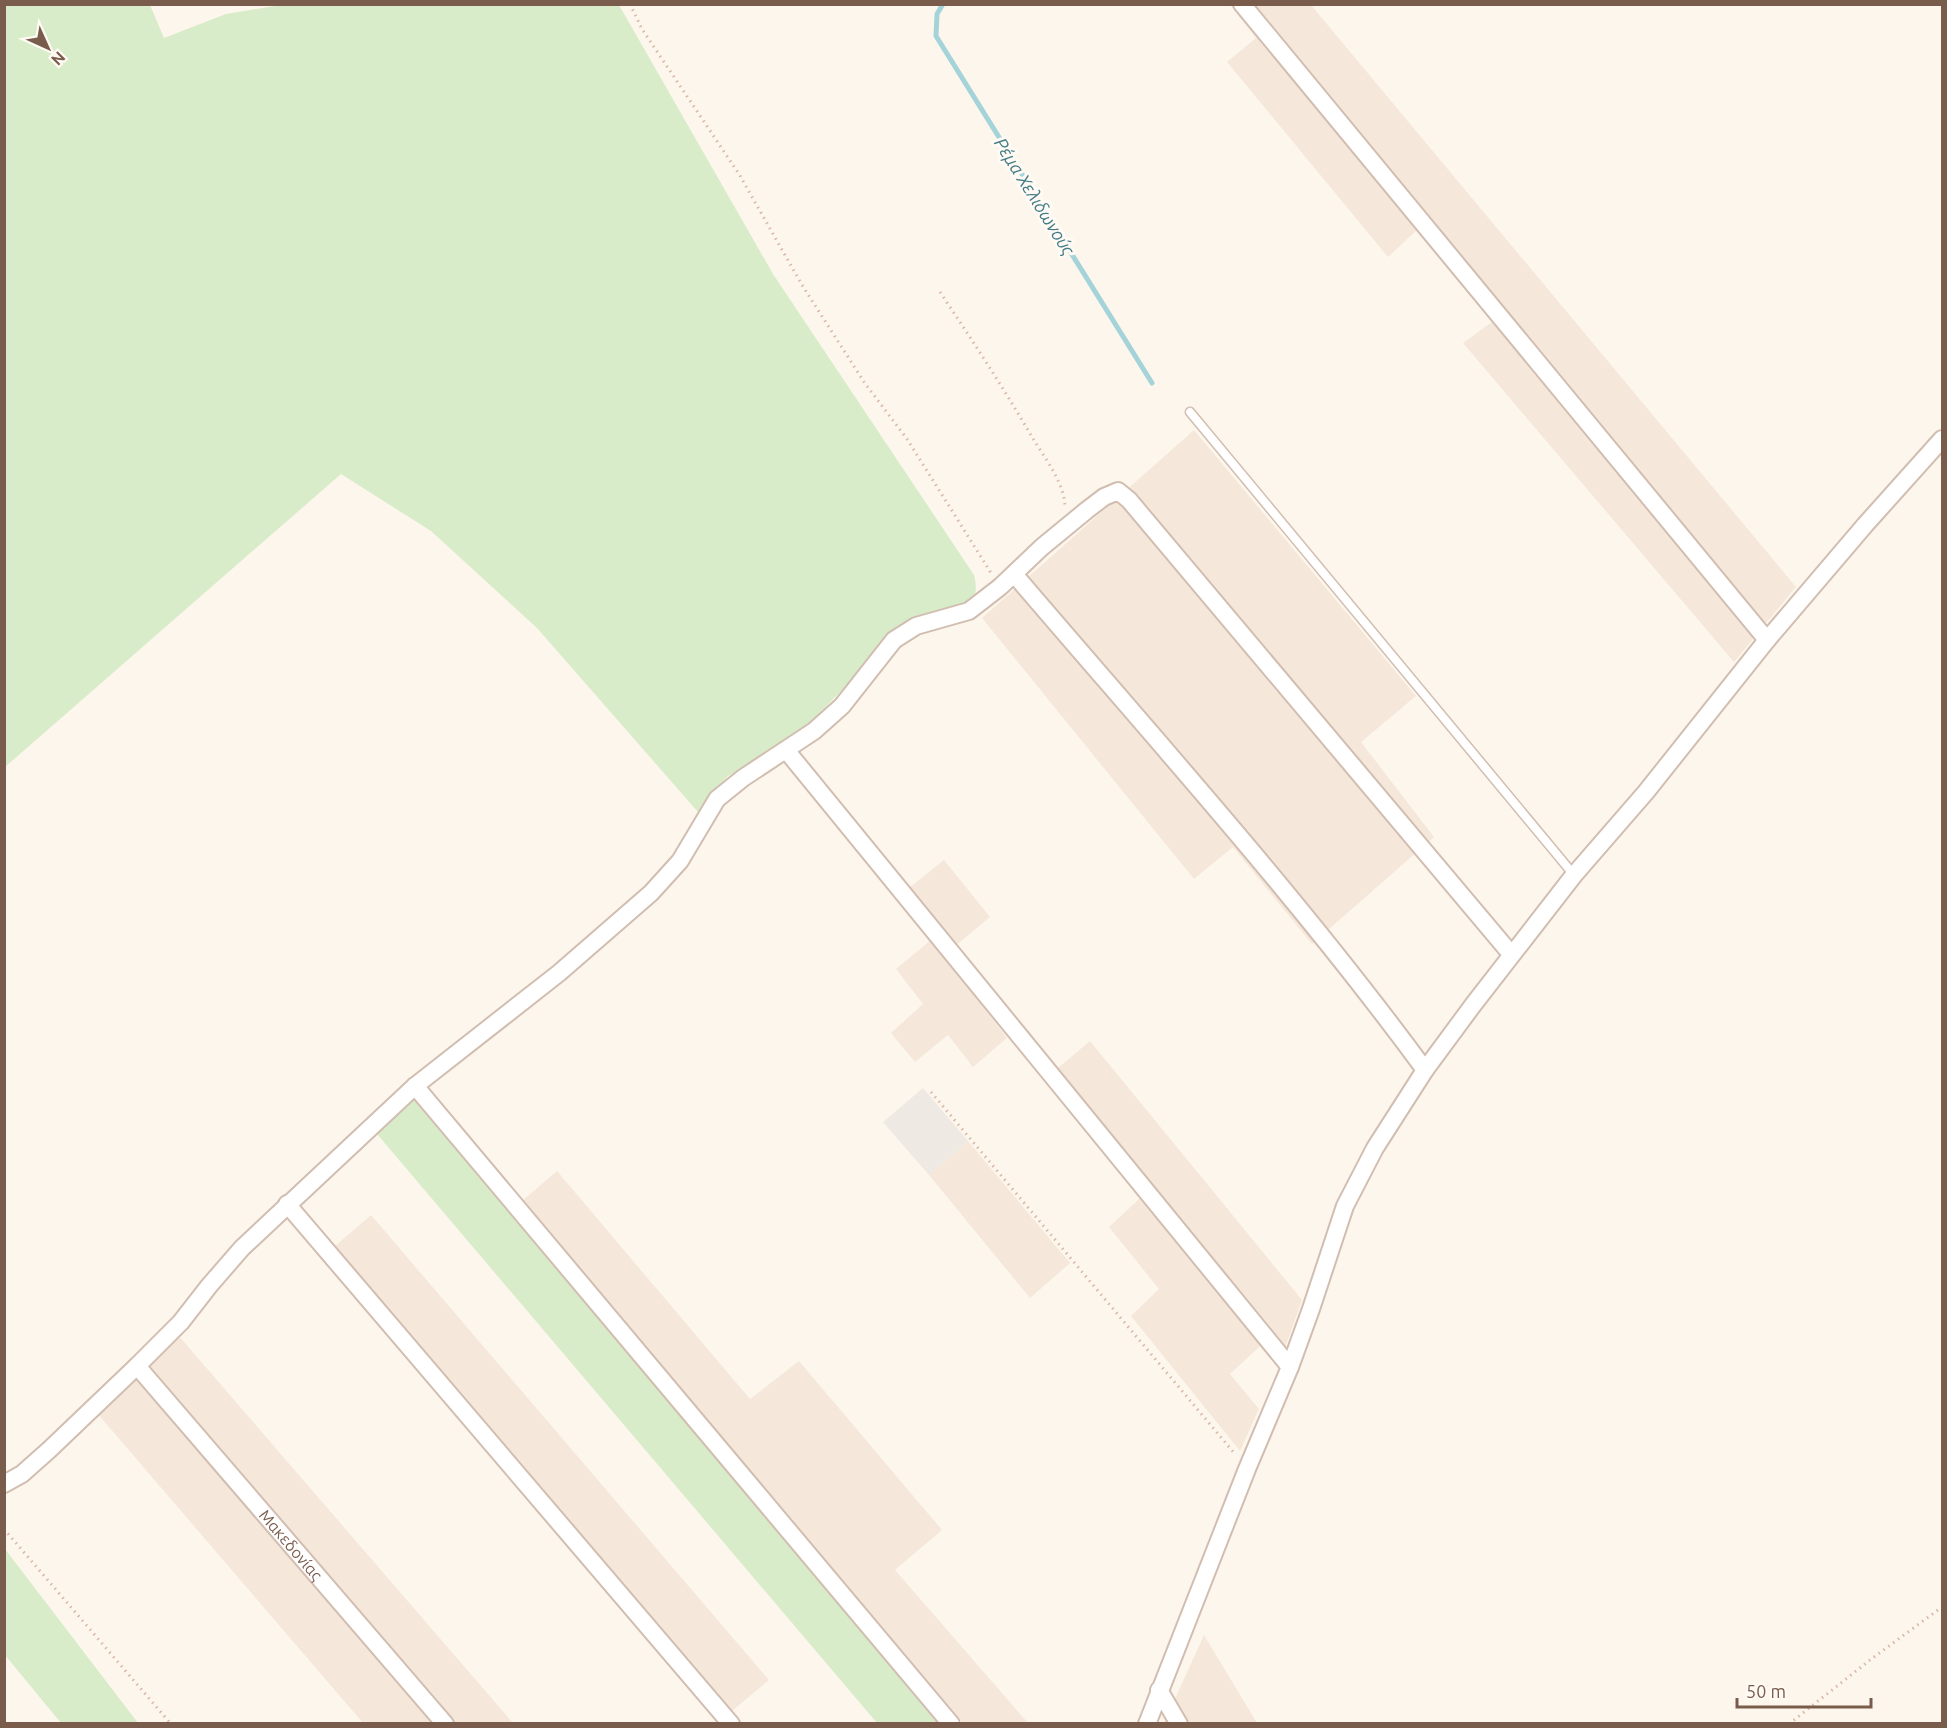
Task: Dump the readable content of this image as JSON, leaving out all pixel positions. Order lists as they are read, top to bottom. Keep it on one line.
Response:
{"streets":{"street":["Μακεδονίας"]},"water":["Ρέμα Χελιδωνούς"],"scale_bar":"50 m","north":"bottom right"}
